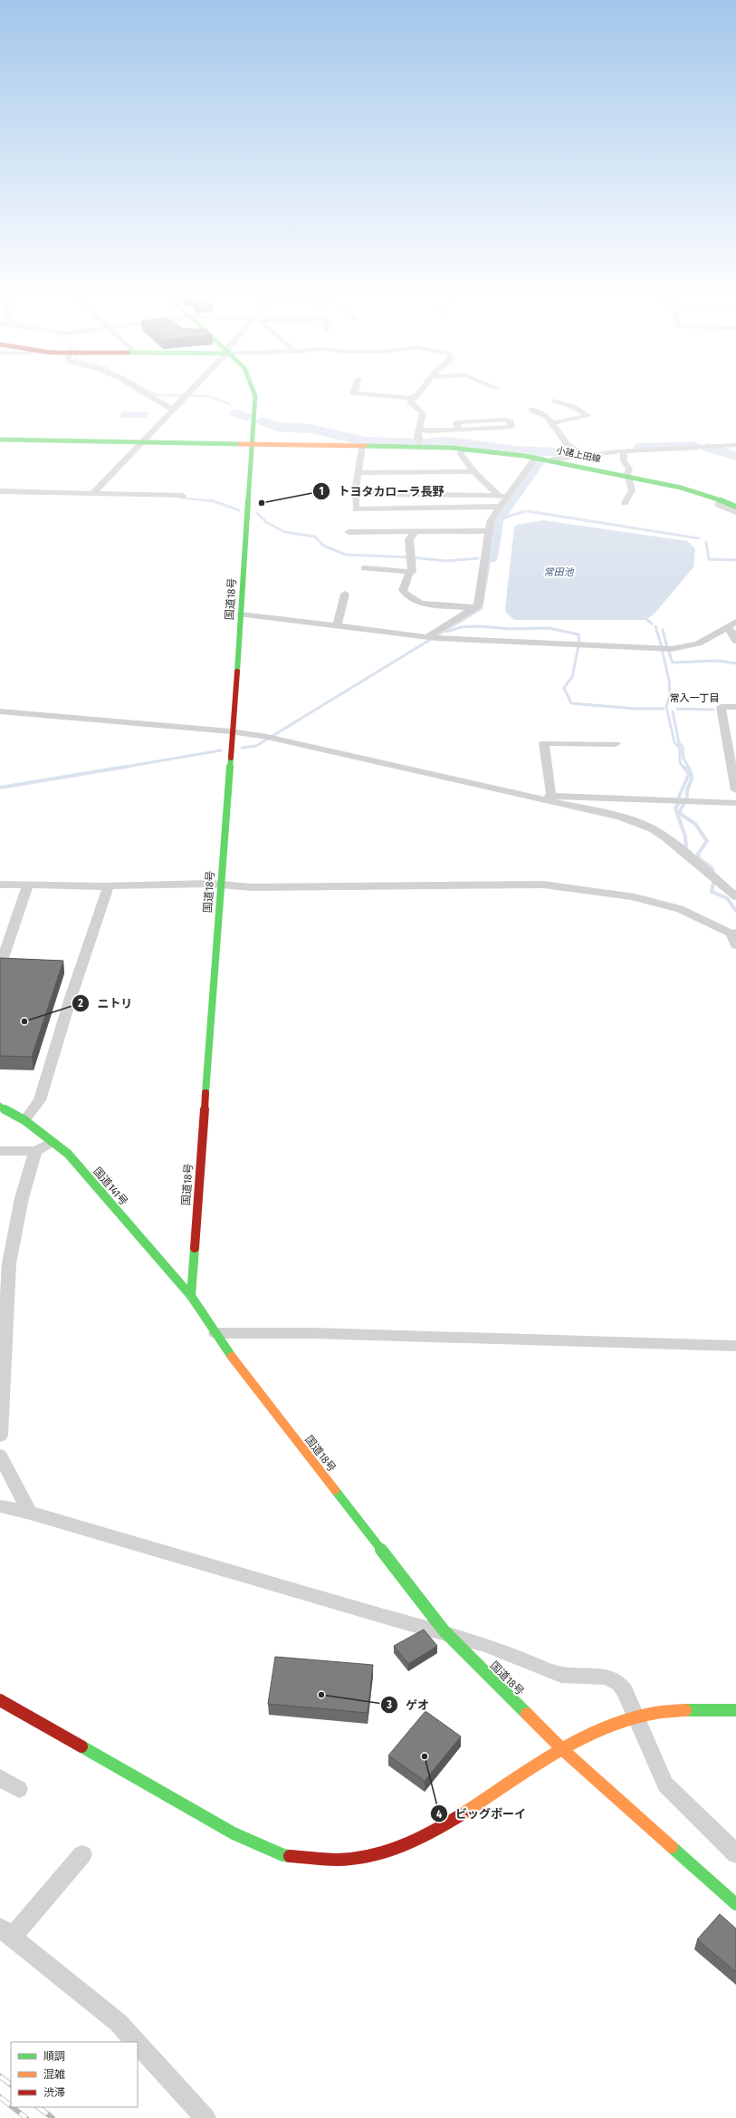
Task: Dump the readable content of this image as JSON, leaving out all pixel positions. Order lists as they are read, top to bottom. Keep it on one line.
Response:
{"streets":{"main road":["小諸上田線","国道18号","国道141号"]},"crossings":[["小諸上田線","国道18号"],["国道18号","国道141号"]],"districts":["常入一丁目"],"water":["常田池"],"places":["トヨタカローラ長野","ニトリ","ゲオ","ビッグボーイ"],"legend":["順調","混雑","渋滞"]}
